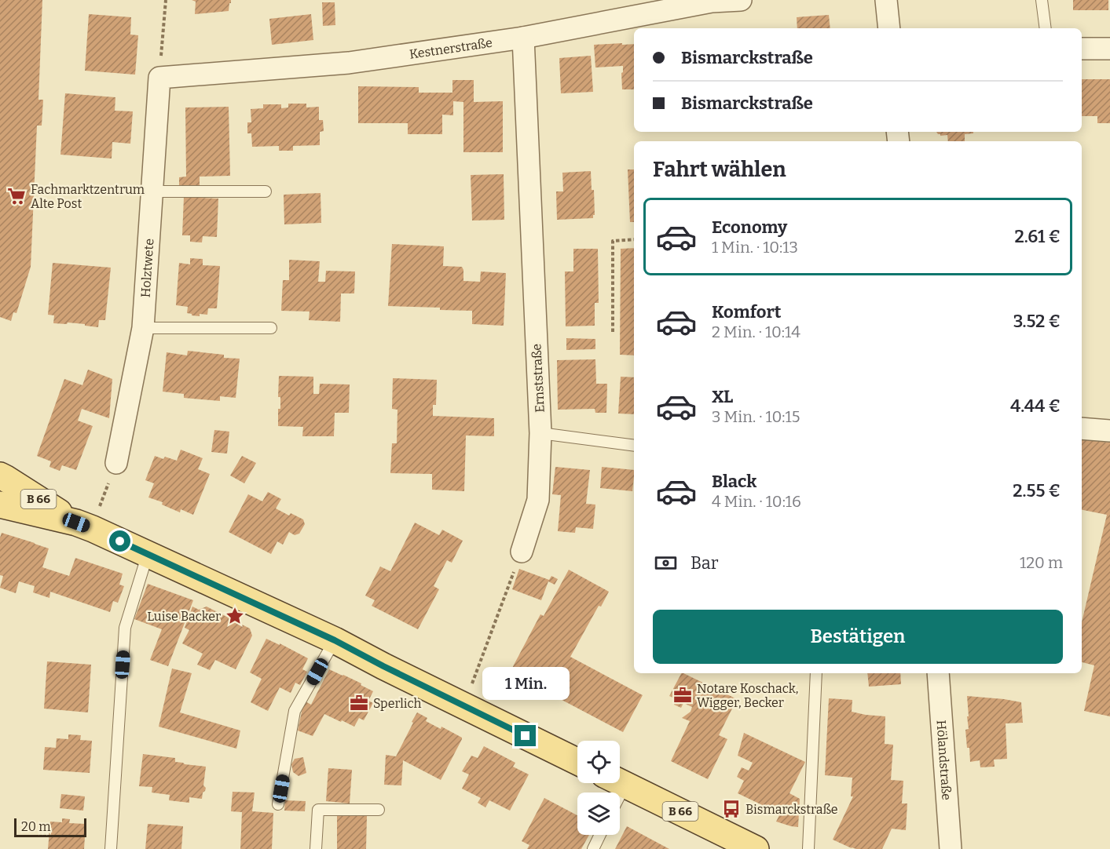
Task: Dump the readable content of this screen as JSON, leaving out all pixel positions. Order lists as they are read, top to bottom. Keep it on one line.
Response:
{"streets":{"main road":["B 66"],"street":["Kestnerstraße","Holztwete","Ernststraße","Hölandstraße"]},"crossings":[["Kestnerstraße","Holztwete"],["Kestnerstraße","Ernststraße"]],"places":{"supermarket":["Fachmarktzentrum Alte Post"],"place":["Luise Backer"],"office":["Notare Koschack, Wigger, Becker","Sperlich"],"bus stop":["Bismarckstraße"]},"scale_bar":"20 m","page":{"banner":["Bismarckstraße","Bismarckstraße"],"heading":"Fahrt wählen","list":[{"name":"Economy","note":"1 Min. · 10:13","value":"2.61 €"},{"name":"Komfort","note":"2 Min. · 10:14","value":"3.52 €"},{"name":"XL","note":"3 Min. · 10:15","value":"4.44 €"},{"name":"Black","note":"4 Min. · 10:16","value":"2.55 €"}],"pay":["Bar","120 m"],"buttons":"Bestätigen","bubble":"1 Min.","scale":"20 m"}}
